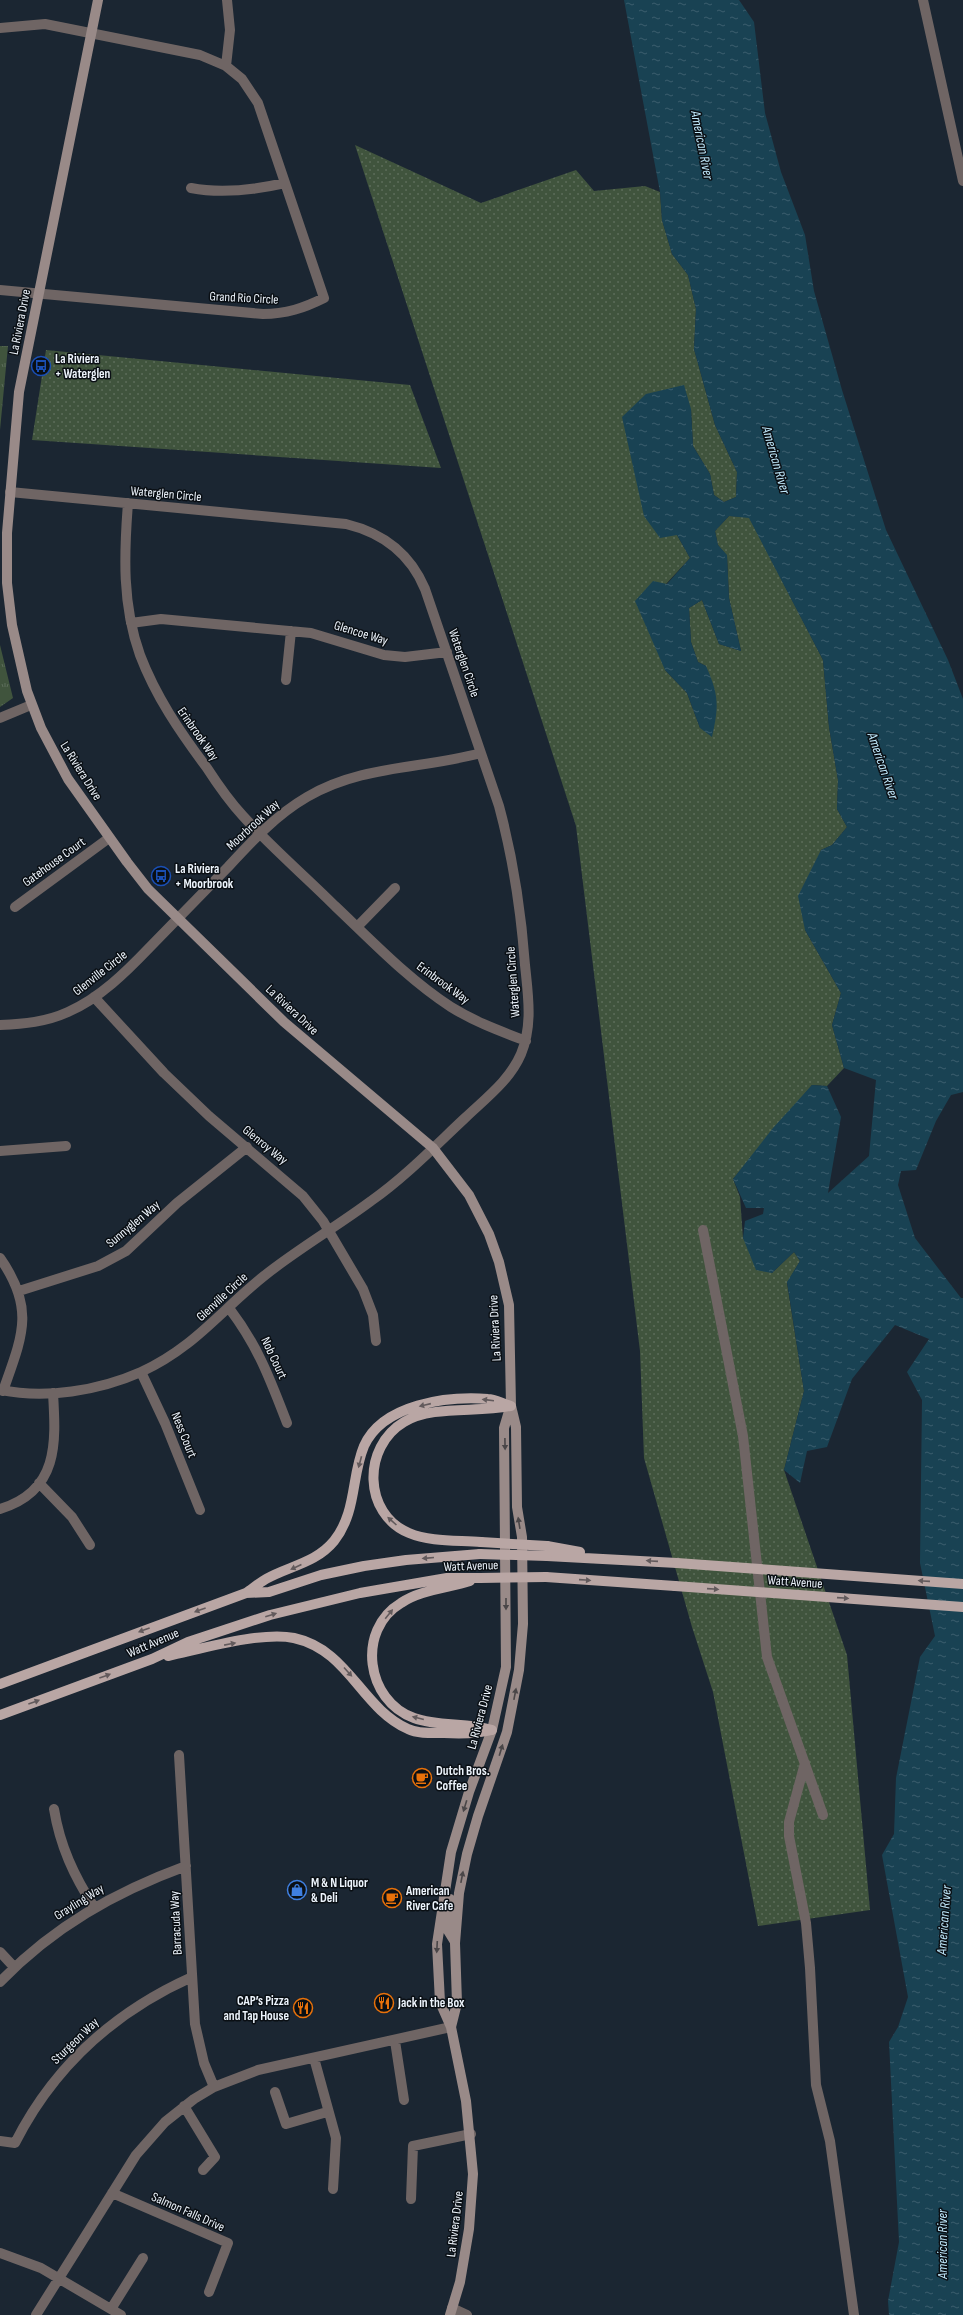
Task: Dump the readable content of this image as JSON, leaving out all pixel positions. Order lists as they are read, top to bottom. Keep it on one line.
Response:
{"streets":{"main road":["Watt Avenue"],"street":["Grand Rio Circle","La Riviera Drive","Waterglen Circle","Glencoe Way","Erinbrook Way","Moorbrook Way","Gatehouse Court","Glenville Circle","Glenroy Way","Sunnyglen Way","Nob Court","Ness Court","Grayling Way","Barracuda Way","Sturgeon Way","Salmon Falls Drive"]},"crossings":[["Grand Rio Circle","La Riviera Drive"],["La Riviera Drive","Waterglen Circle"],["La Riviera Drive","Moorbrook Way"],["La Riviera Drive","Gatehouse Court"],["La Riviera Drive","Glenville Circle"],["Waterglen Circle","Glencoe Way"],["Waterglen Circle","Erinbrook Way"],["Waterglen Circle","Moorbrook Way"],["Waterglen Circle","Glenville Circle"],["Glencoe Way","Erinbrook Way"],["Erinbrook Way","Moorbrook Way"],["Moorbrook Way","Glenville Circle"],["Glenville Circle","Glenroy Way"],["Glenville Circle","Nob Court"],["Glenville Circle","Ness Court"],["Glenroy Way","Sunnyglen Way"],["Grayling Way","Barracuda Way"],["Barracuda Way","Sturgeon Way"]],"water":["American River"],"places":{"bus stop":["La Riviera + Waterglen","La Riviera + Moorbrook"],"cafe":["Dutch Bros. Coffee","American River Cafe"],"shop":["M & N Liquor & Deli"],"restaurant":["Jack in the Box","CAP’s Pizza and Tap House"]}}
